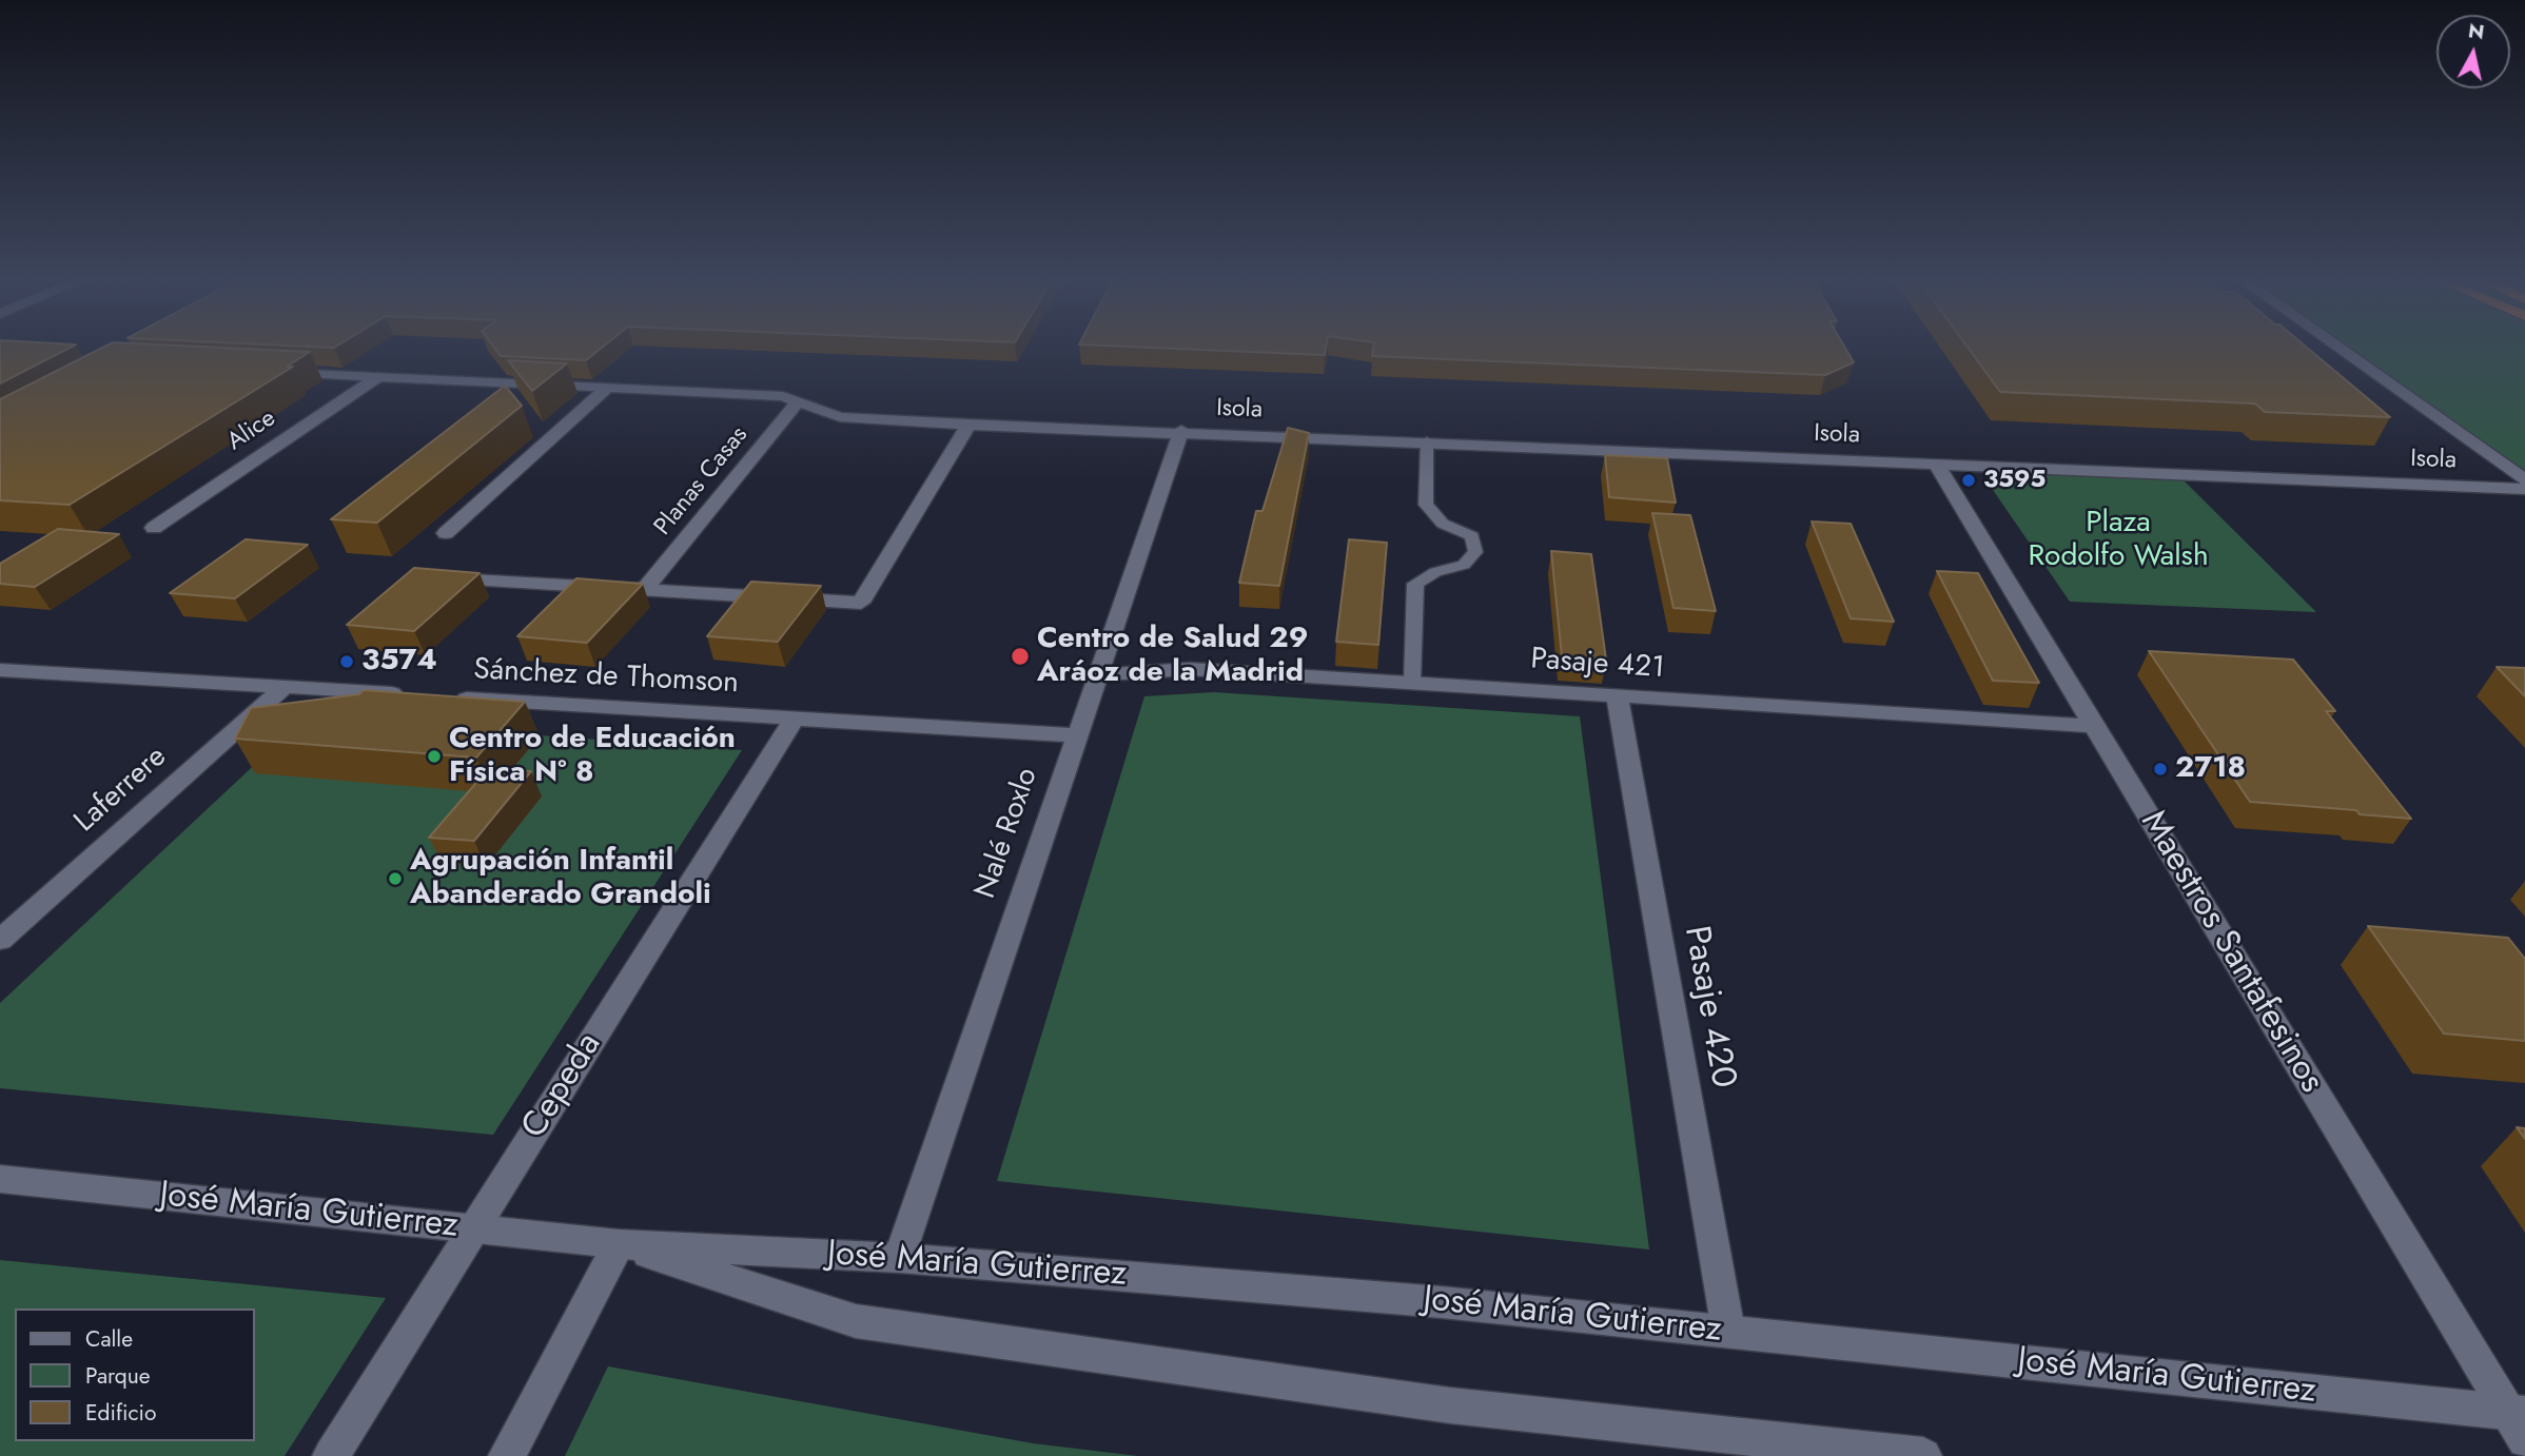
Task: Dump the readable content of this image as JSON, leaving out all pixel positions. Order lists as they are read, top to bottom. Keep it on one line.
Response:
{"streets":{"street":["Isola","Alice","Planas Casas","Pasaje 421","Sánchez de Thomson","Laferrere","Nalé Roxlo","Maestros Santafesinos","Pasaje 420","Cepeda","José María Gutierrez"]},"crossings":[["Isola","Alice"],["Isola","Planas Casas"],["Isola","Nalé Roxlo"],["Isola","Maestros Santafesinos"],["Pasaje 421","Nalé Roxlo"],["Pasaje 421","Maestros Santafesinos"],["Pasaje 421","Pasaje 420"],["Sánchez de Thomson","Nalé Roxlo"],["Sánchez de Thomson","Cepeda"],["Nalé Roxlo","José María Gutierrez"],["Maestros Santafesinos","José María Gutierrez"],["Pasaje 420","José María Gutierrez"],["Cepeda","José María Gutierrez"]],"parks":["Plaza Rodolfo Walsh"],"places":["3595","Centro de Salud 29 Aráoz de la Madrid","3574","Centro de Educación Física N° 8","2718","Agrupación Infantil Abanderado Grandoli"],"legend":["Calle","Parque","Edificio"],"north":"top"}
